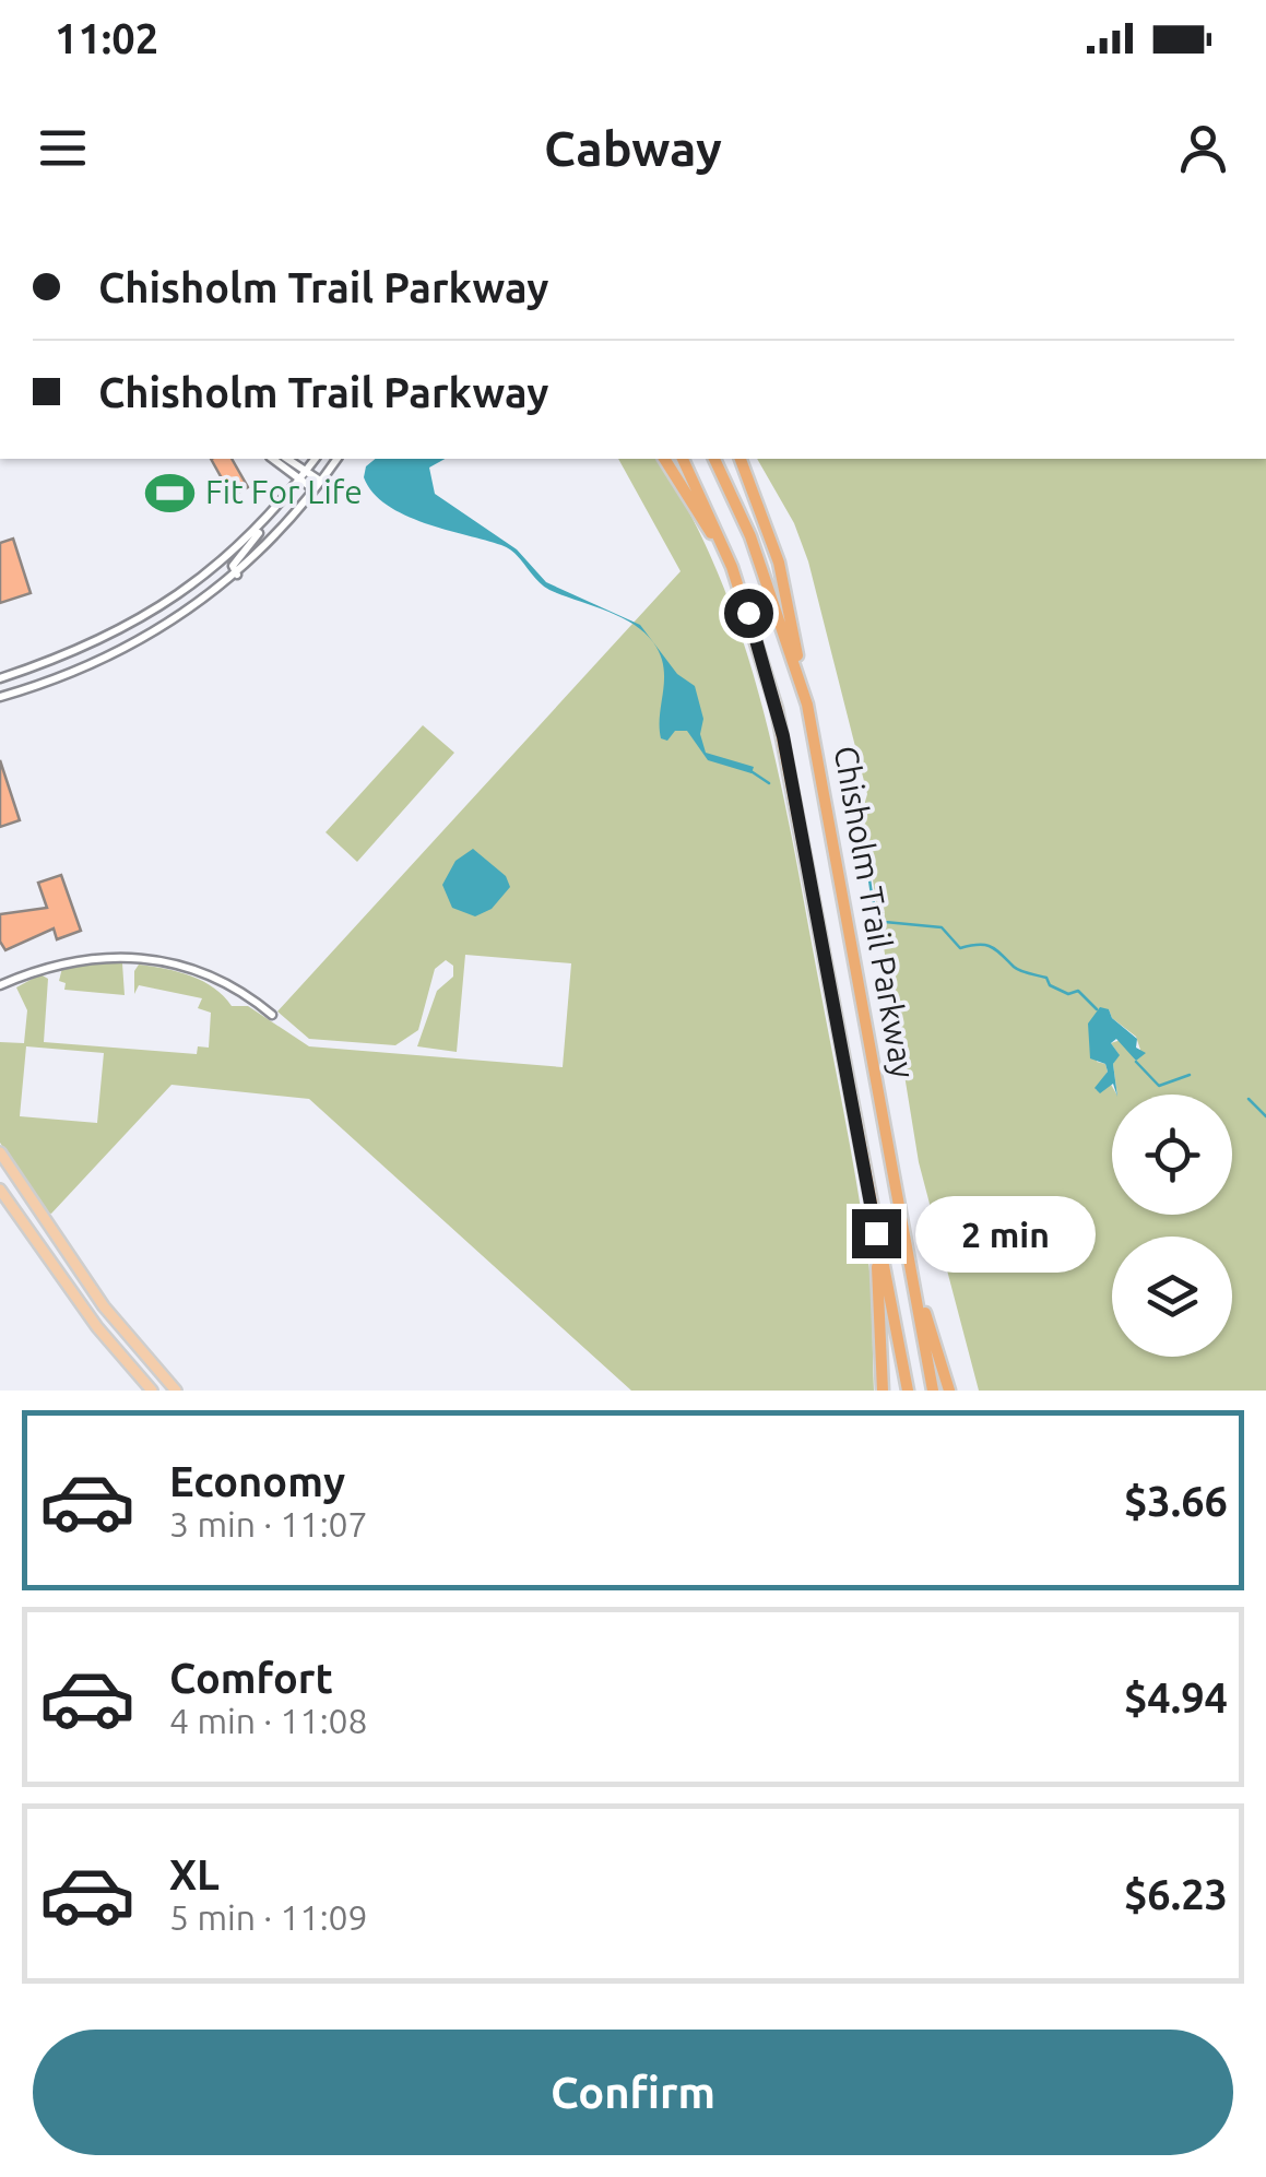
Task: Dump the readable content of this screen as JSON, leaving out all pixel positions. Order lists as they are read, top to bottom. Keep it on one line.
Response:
{"streets":{"highway":["Chisholm Trail Parkway"]},"places":{"sports":["Fit For Life"]},"page":{"status":"11:02","header":"Cabway","banner":["Chisholm Trail Parkway","Chisholm Trail Parkway"],"bubble":"2 min","list":[{"name":"Economy","note":"3 min · 11:07","value":"$3.66"},{"name":"Comfort","note":"4 min · 11:08","value":"$4.94"},{"name":"XL","note":"5 min · 11:09","value":"$6.23"}],"buttons":"Confirm"}}
